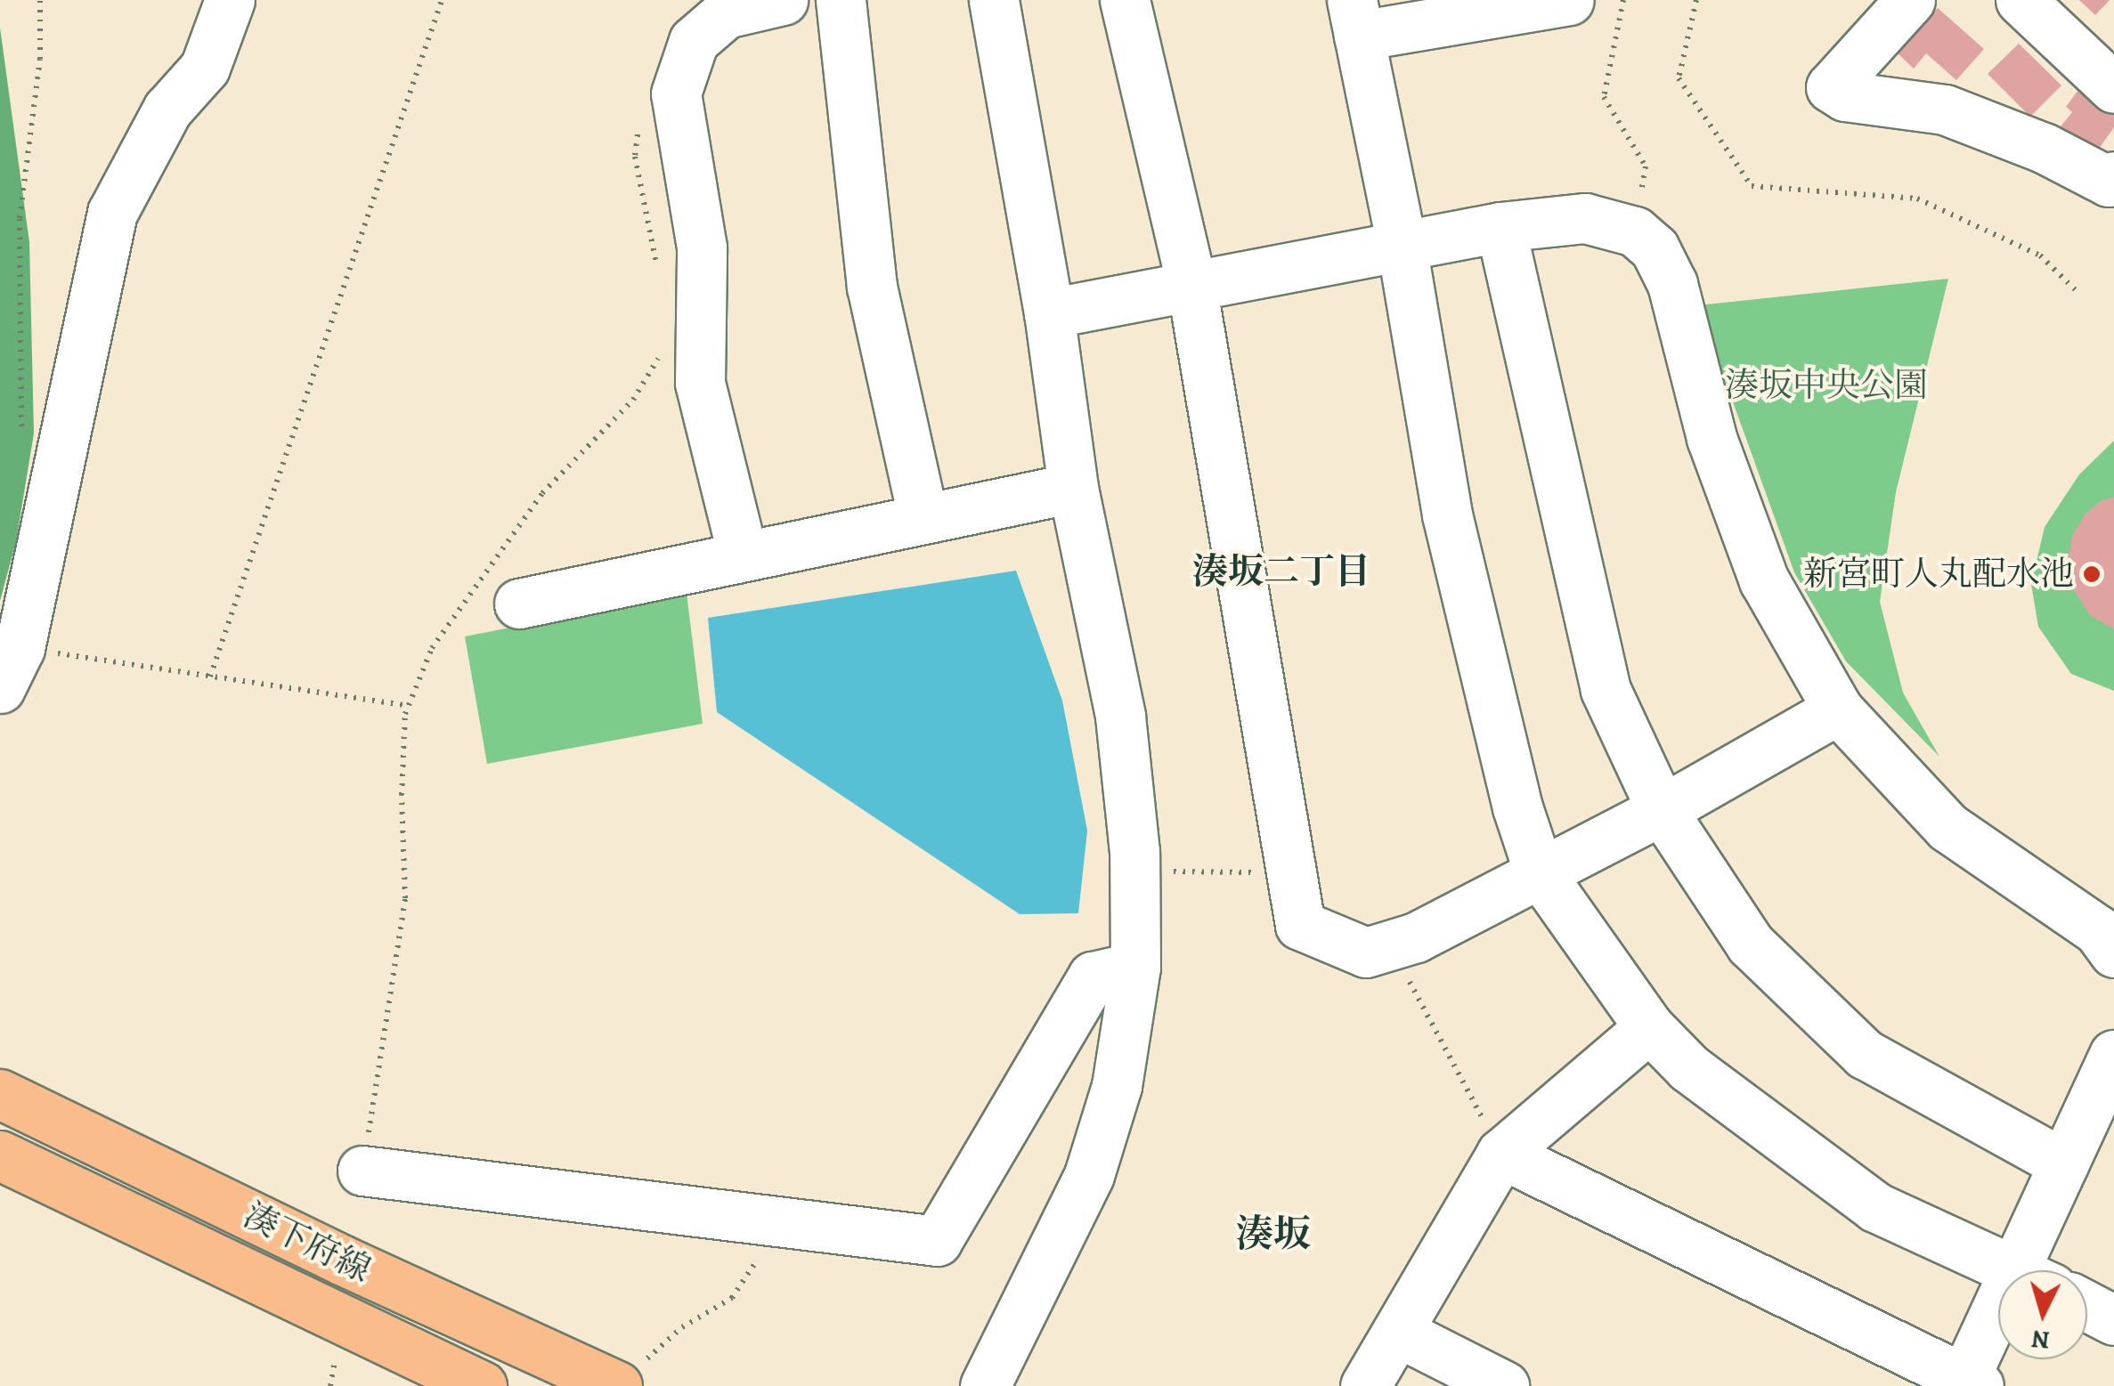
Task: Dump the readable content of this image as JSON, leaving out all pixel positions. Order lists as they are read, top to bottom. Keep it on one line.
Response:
{"streets":{"main road":["湊下府線"]},"districts":["湊坂二丁目","湊坂"],"parks":["湊坂中央公園"],"places":["新宮町人丸配水池"],"north":"bottom"}
